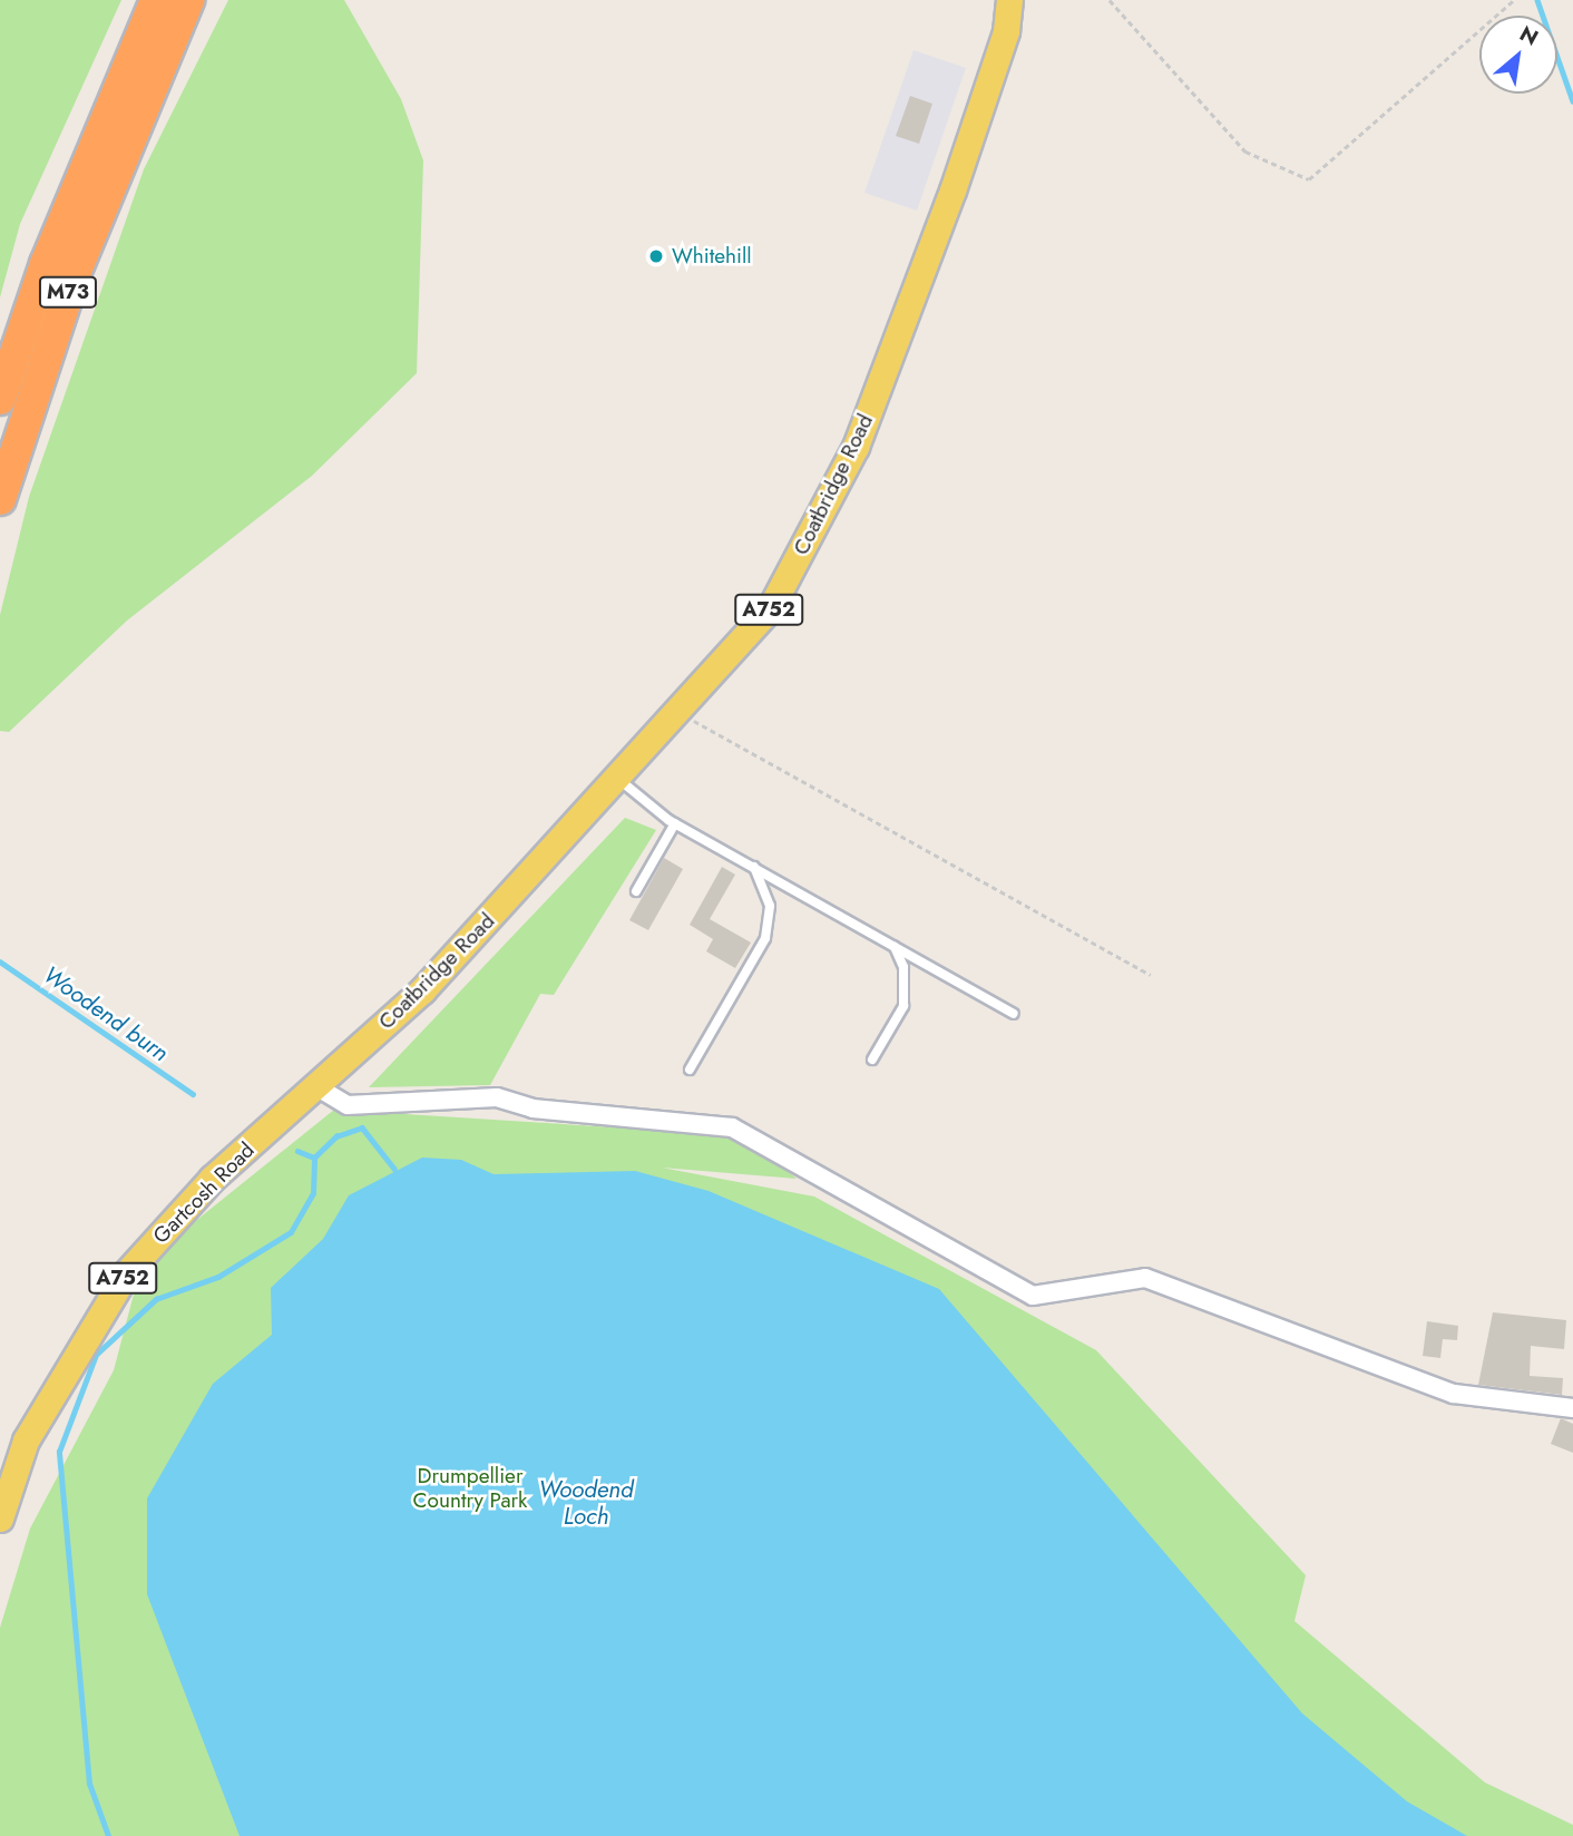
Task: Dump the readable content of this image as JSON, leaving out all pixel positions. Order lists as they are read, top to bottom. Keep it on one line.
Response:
{"streets":{"highway":["M73"],"main road":["Coatbridge Road","A752","Gartcosh Road"]},"crossings":[["Coatbridge Road","Gartcosh Road"]],"water":["Woodend burn","Woodend Loch"],"parks":["Drumpellier Country Park"],"places":["Whitehill"],"north":"top right"}
